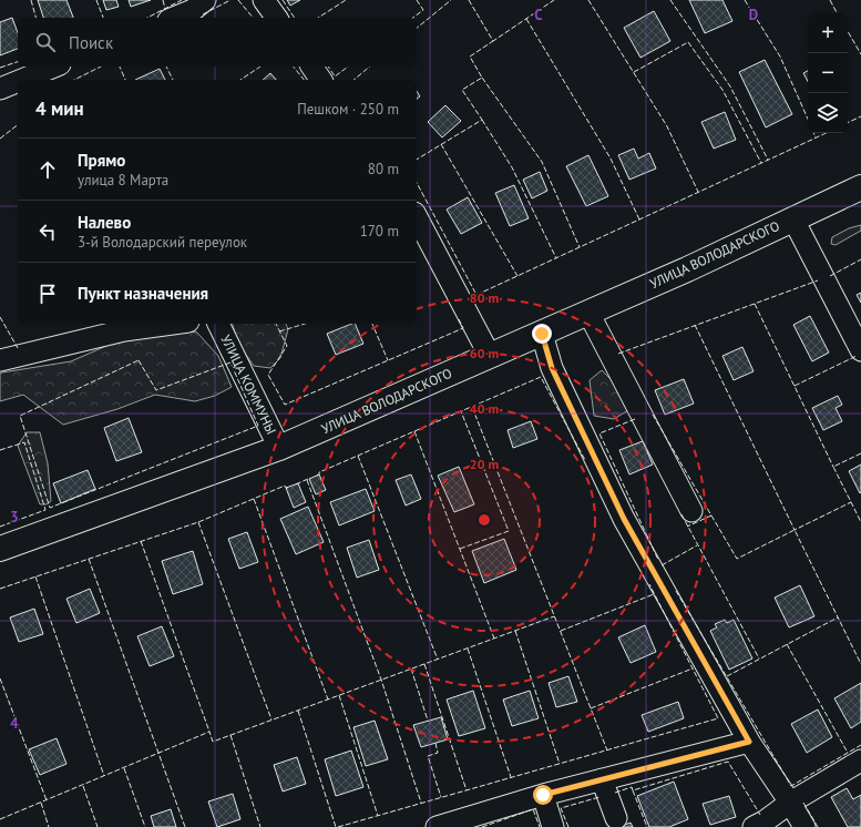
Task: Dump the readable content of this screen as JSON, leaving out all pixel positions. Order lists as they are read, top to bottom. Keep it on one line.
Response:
{"streets":{"main road":["УЛИЦА ВОЛОДАРСКОГО"],"street":["УЛИЦА КОММУНЫ"]},"crossings":[["УЛИЦА ВОЛОДАРСКОГО","УЛИЦА КОММУНЫ"]],"page":{"map_buttons":["+","−"],"search":"Поиск","heading":["4 мин","Пешком · 250 m"],"list":[["Прямо","улица 8 Марта","80 m"],["Налево","3-й Володарский переулок","170 m"],"Пункт назначения"]},"grid":{"columns":["C","D"],"rows":["3","4"]},"rings":["80 m","60 m","40 m","20 m"]}
